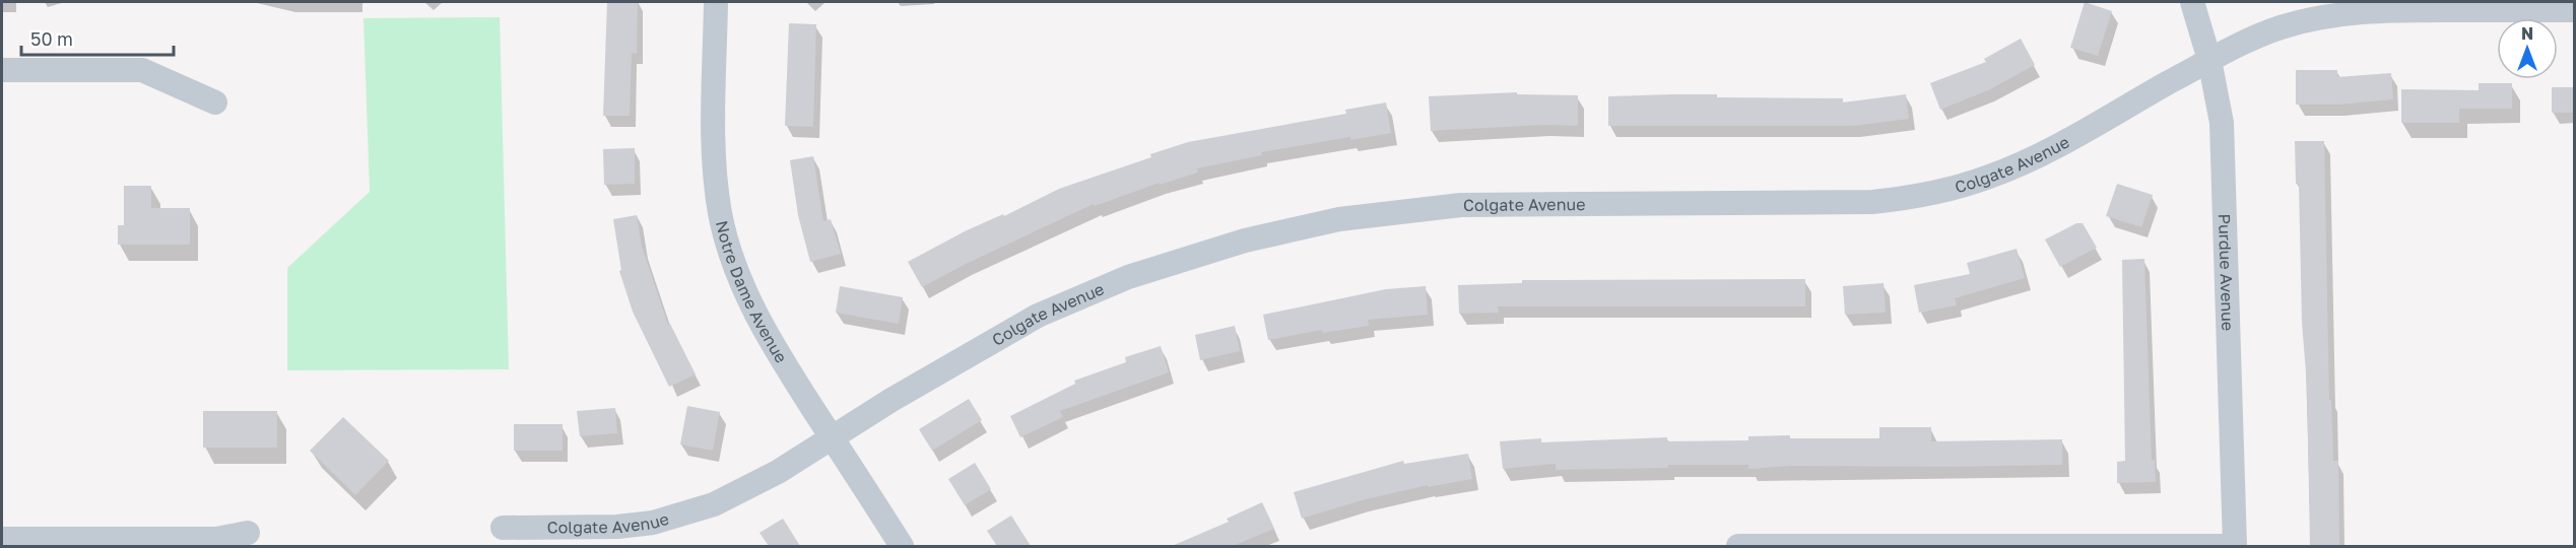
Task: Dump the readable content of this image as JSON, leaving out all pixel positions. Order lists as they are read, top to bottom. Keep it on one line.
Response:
{"streets":{"street":["Colgate Avenue","Purdue Avenue","Notre Dame Avenue"]},"crossings":[["Colgate Avenue","Purdue Avenue"],["Colgate Avenue","Notre Dame Avenue"]],"scale_bar":"50 m","north":"top"}
